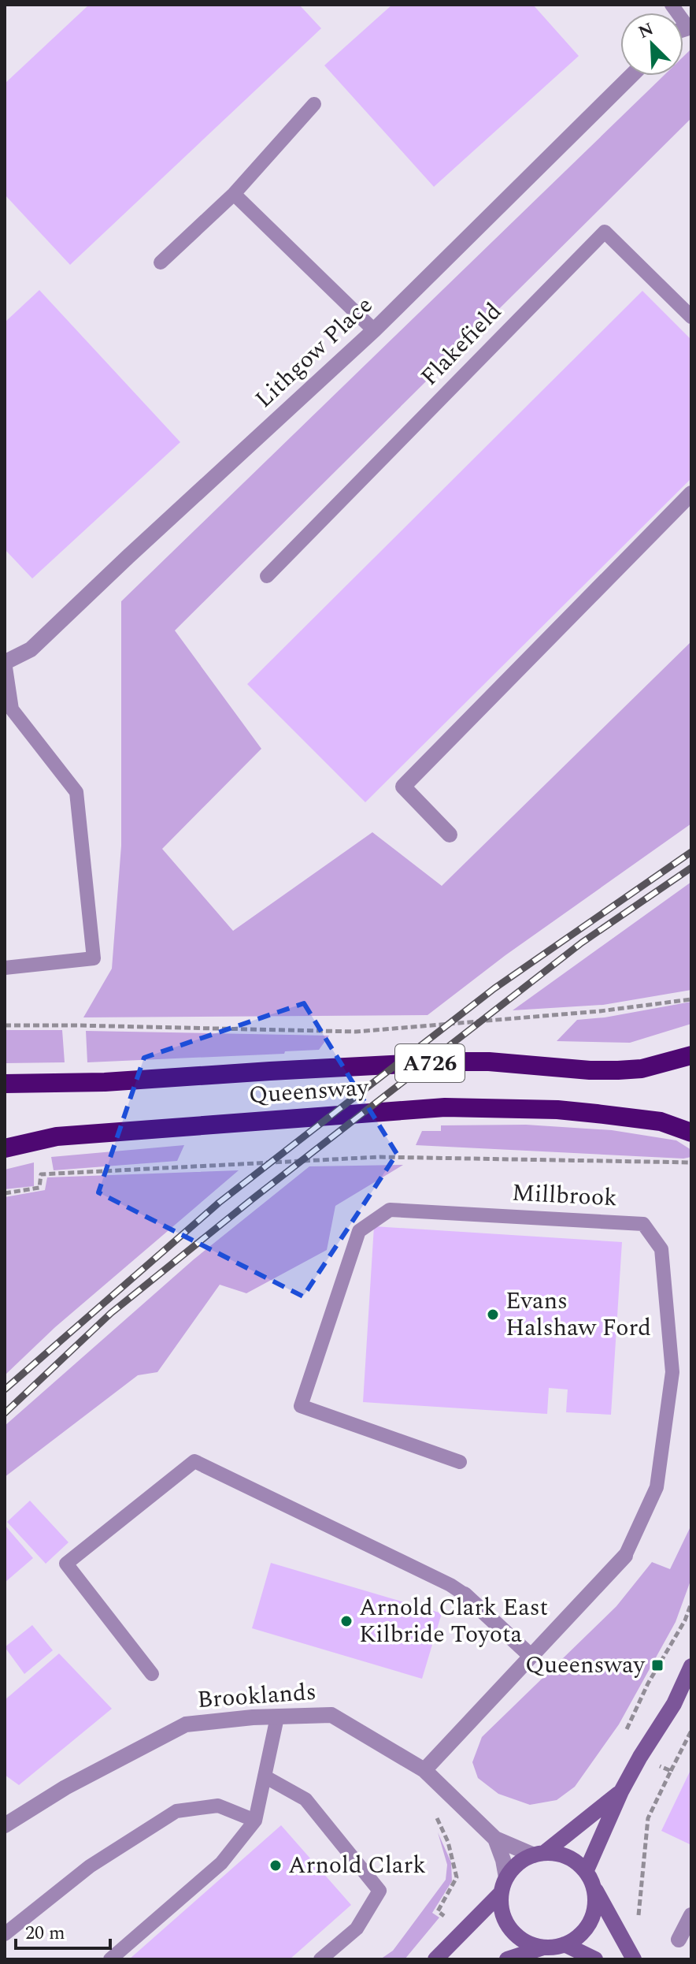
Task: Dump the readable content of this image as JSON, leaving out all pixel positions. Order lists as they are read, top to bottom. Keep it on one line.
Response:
{"streets":{"highway":["A726","Queensway"],"street":["Lithgow Place","Millbrook","Brooklands"],"lane":["Flakefield"]},"crossings":[["Millbrook","Brooklands"]],"places":{"other":["Evans Halshaw Ford","Arnold Clark East Kilbride Toyota","Arnold Clark"],"transit":["Queensway"]},"scale_bar":"20 m","north":"top left"}
